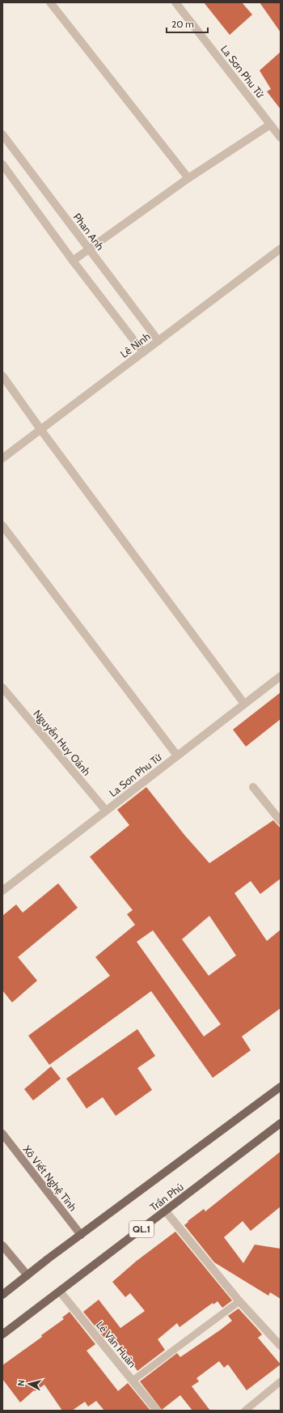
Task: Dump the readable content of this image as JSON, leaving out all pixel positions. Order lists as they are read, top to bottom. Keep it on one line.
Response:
{"streets":{"main road":["Trần Phú","QL.1"],"street":["La Sơn Phu Tử","Phan Anh","Lê Ninh","Nguyễn Huy Oánh","Xô Viết Nghệ Tĩnh","Lê Văn Huân"]},"crossings":[["La Sơn Phu Tử","Nguyễn Huy Oánh"],["Phan Anh","Lê Ninh"],["Xô Viết Nghệ Tĩnh","Trần Phú"],["Trần Phú","Lê Văn Huân"]],"scale_bar":"20 m","north":"left"}
